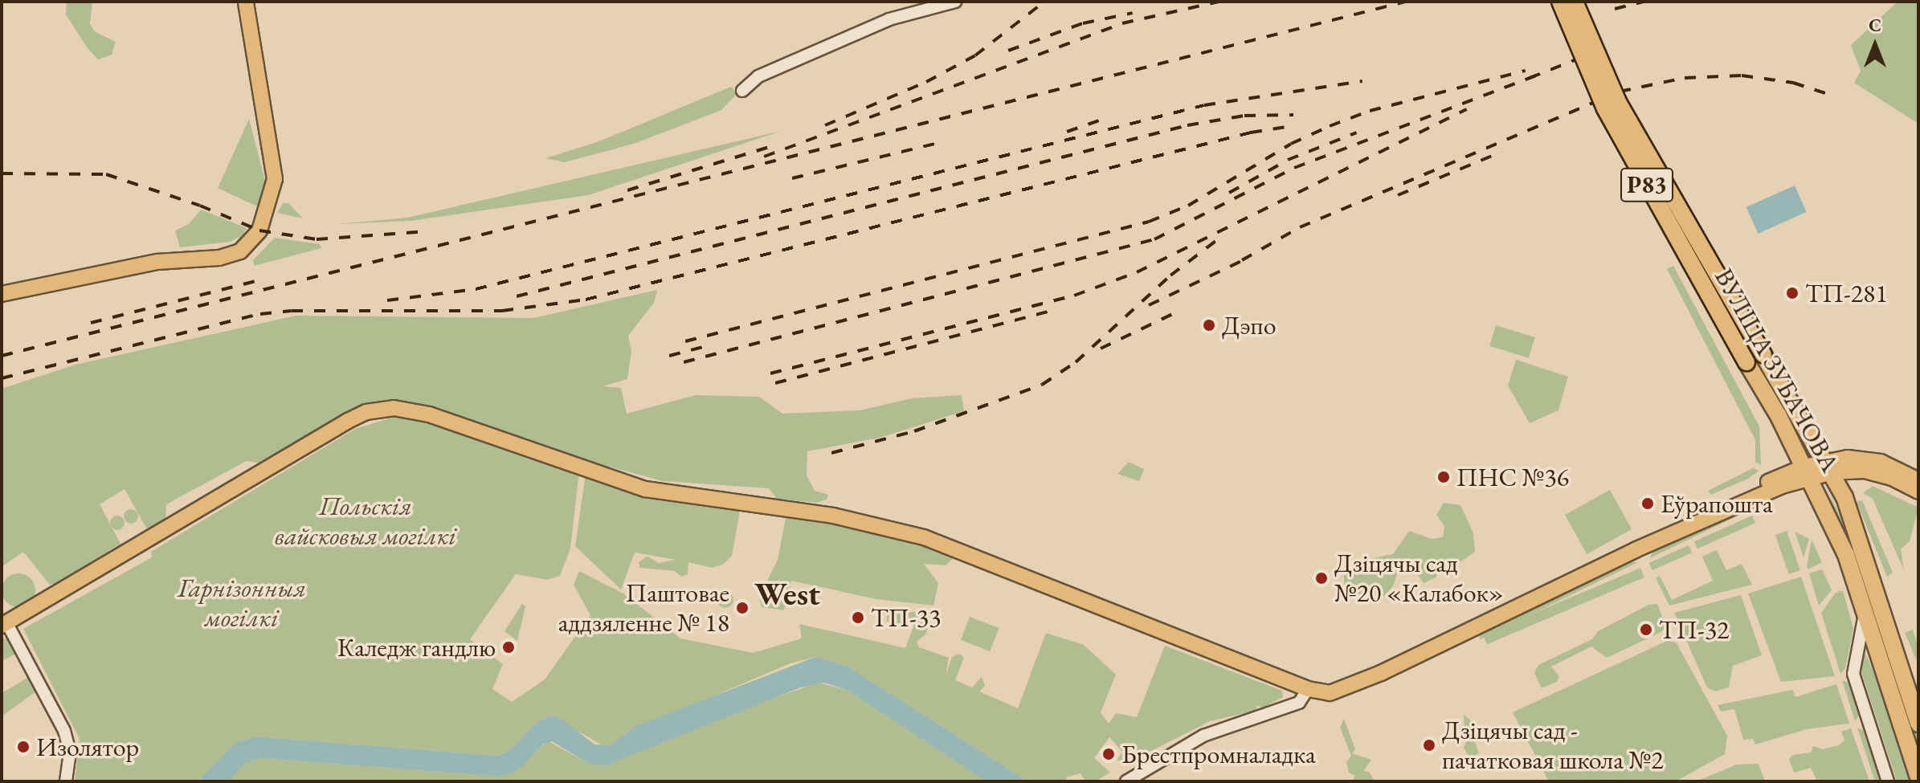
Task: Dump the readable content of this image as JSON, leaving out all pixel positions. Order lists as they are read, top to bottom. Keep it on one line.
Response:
{"streets":{"highway":["Р83","ВУЛІЦА ЗУБАЧОВА"]},"districts":["West"],"parks":["Польскія вайсковыя могілкі","Гарнізонныя могілкі"],"places":["ТП-281","Дэпо","ПНС №36","Еўрапошта","Дзіцячы сад №20 «Калабок»","Паштовае аддзяленне № 18","ТП-33","ТП-32","Каледж гандлю","Дзіцячы сад - пачатковая школа №2","Изолятор","Брестпромналадка"],"north":"top"}
